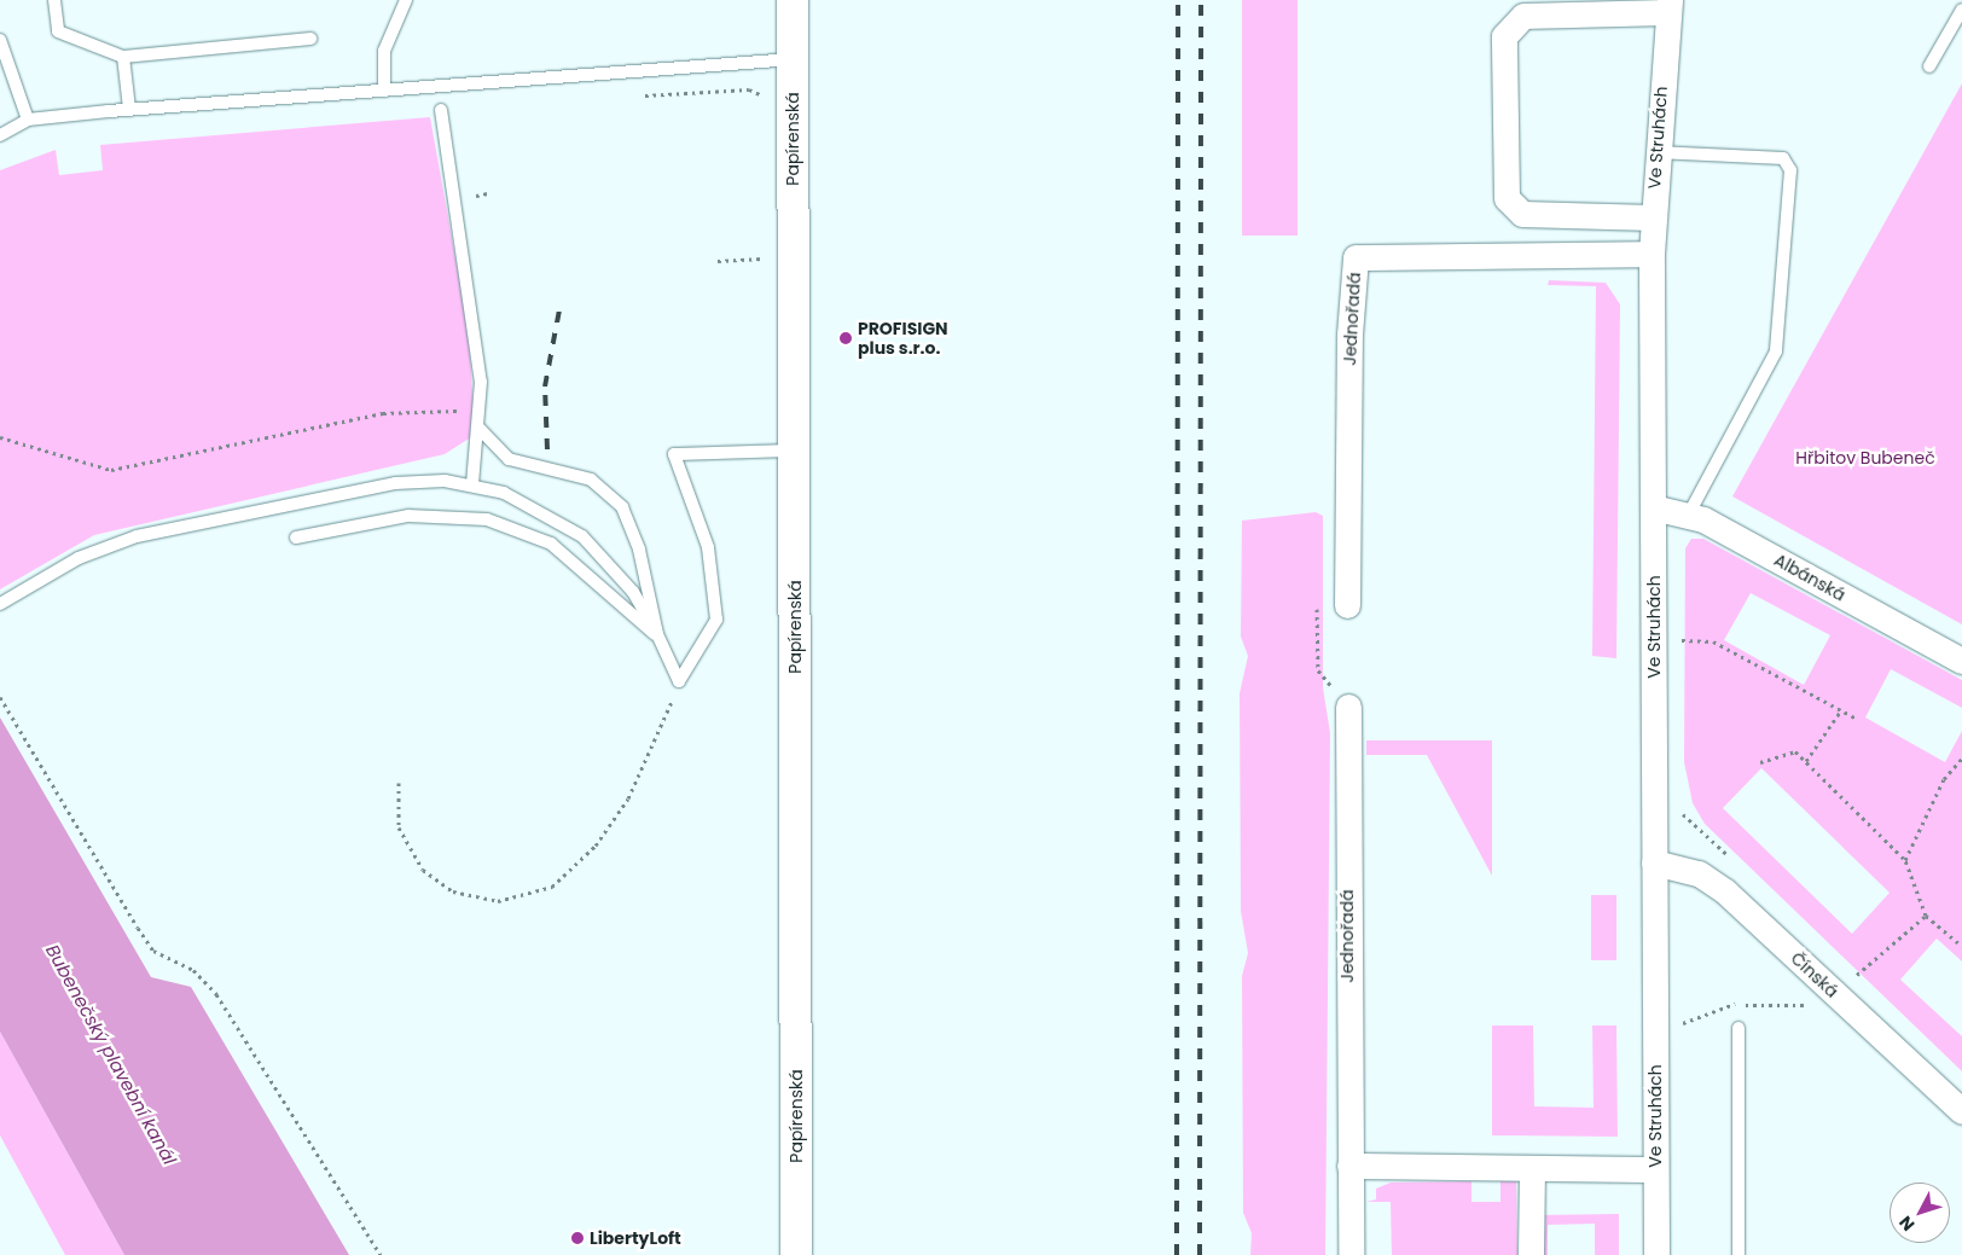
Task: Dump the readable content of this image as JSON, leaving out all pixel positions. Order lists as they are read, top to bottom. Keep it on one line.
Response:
{"streets":{"street":["Ve Struhách","Papírenská","Jednořadá","Albánská","Čínská"]},"crossings":[["Ve Struhách","Jednořadá"],["Ve Struhách","Albánská"],["Ve Struhách","Čínská"]],"water":["Bubenečský plavební kanál"],"parks":["Hřbitov Bubeneč"],"places":["PROFISIGN plus s.r.o.","LibertyLoft"],"north":"bottom left"}
